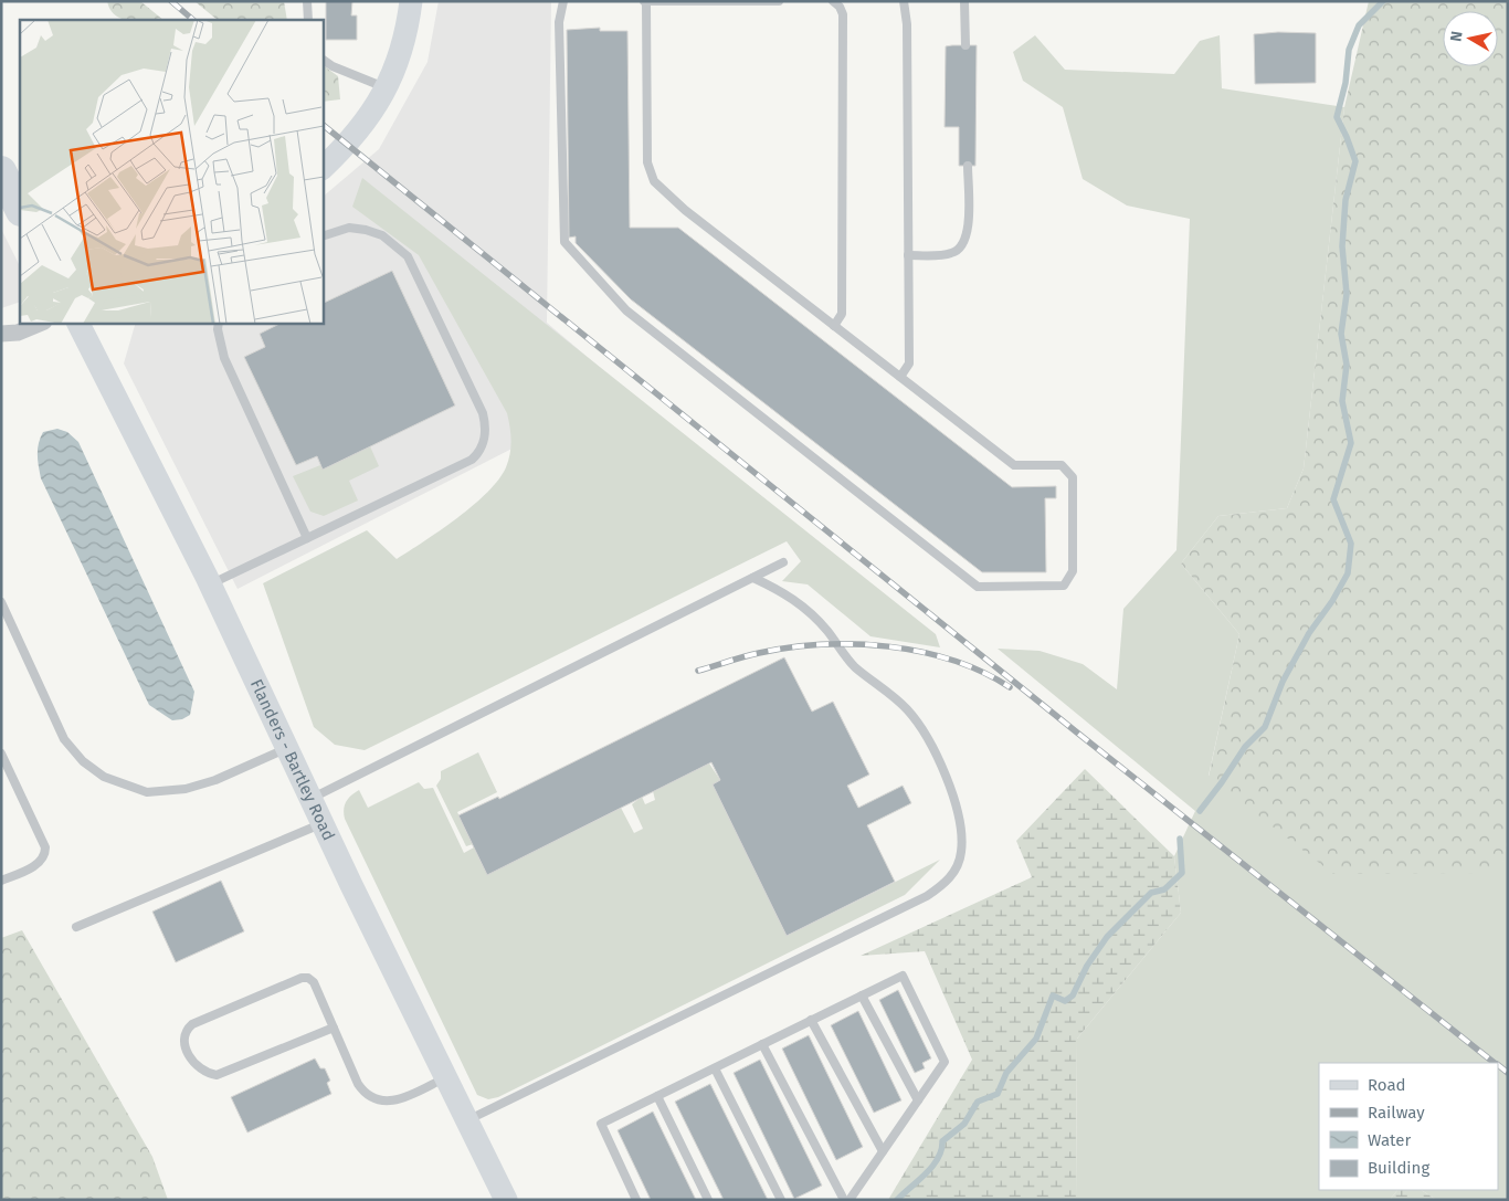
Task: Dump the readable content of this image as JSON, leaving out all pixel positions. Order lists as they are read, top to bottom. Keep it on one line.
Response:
{"streets":{"main road":["Flanders - Bartley Road"]},"legend":["Road","Railway","Water","Building"],"north":"left"}
